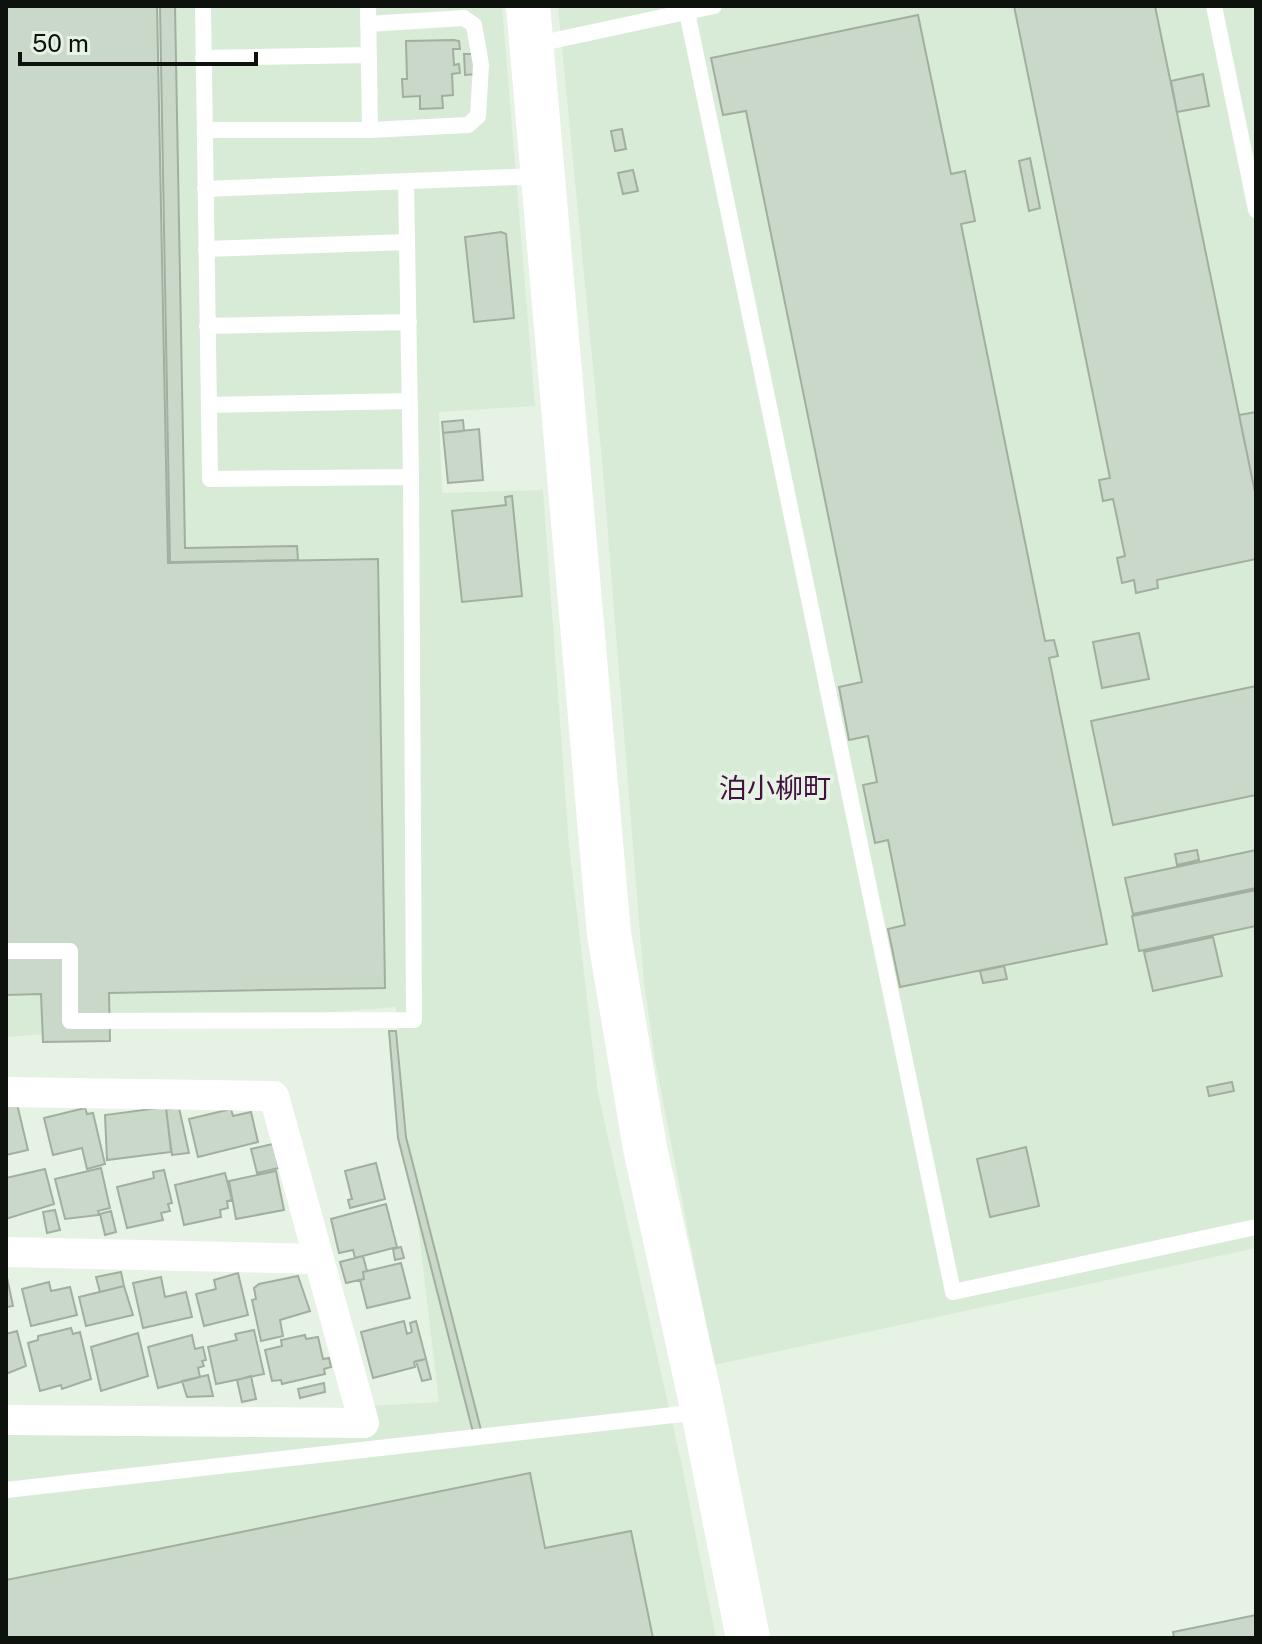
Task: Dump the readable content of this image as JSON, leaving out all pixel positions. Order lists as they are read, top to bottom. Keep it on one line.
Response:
{"districts":["泊小柳町"],"scale_bar":"50 m"}
